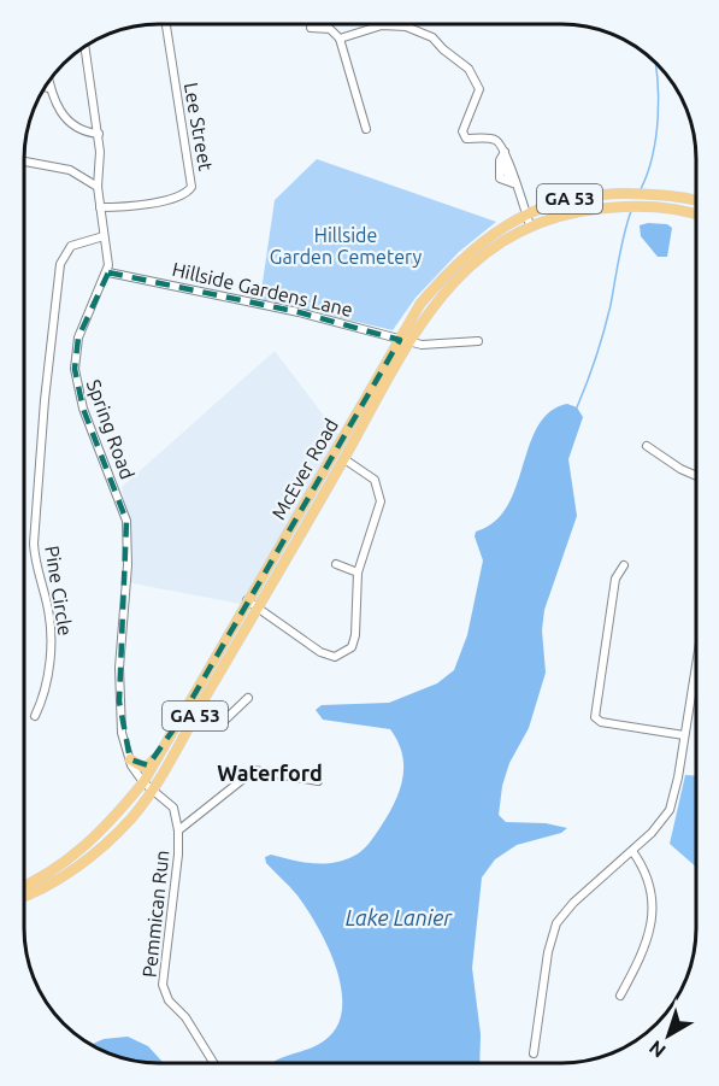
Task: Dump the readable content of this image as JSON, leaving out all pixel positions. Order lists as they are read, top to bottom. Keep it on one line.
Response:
{"streets":{"main road":["GA 53","McEver Road"],"street":["Lee Street","Hillside Gardens Lane","Spring Road","Pine Circle","Pemmican Run"]},"crossings":[["Hillside Gardens Lane","Spring Road"],["Hillside Gardens Lane","McEver Road"],["Spring Road","McEver Road"],["Spring Road","Pemmican Run"],["McEver Road","Pemmican Run"]],"districts":["Waterford"],"water":["Lake Lanier"],"parks":["Hillside Garden Cemetery"],"north":"bottom left"}
